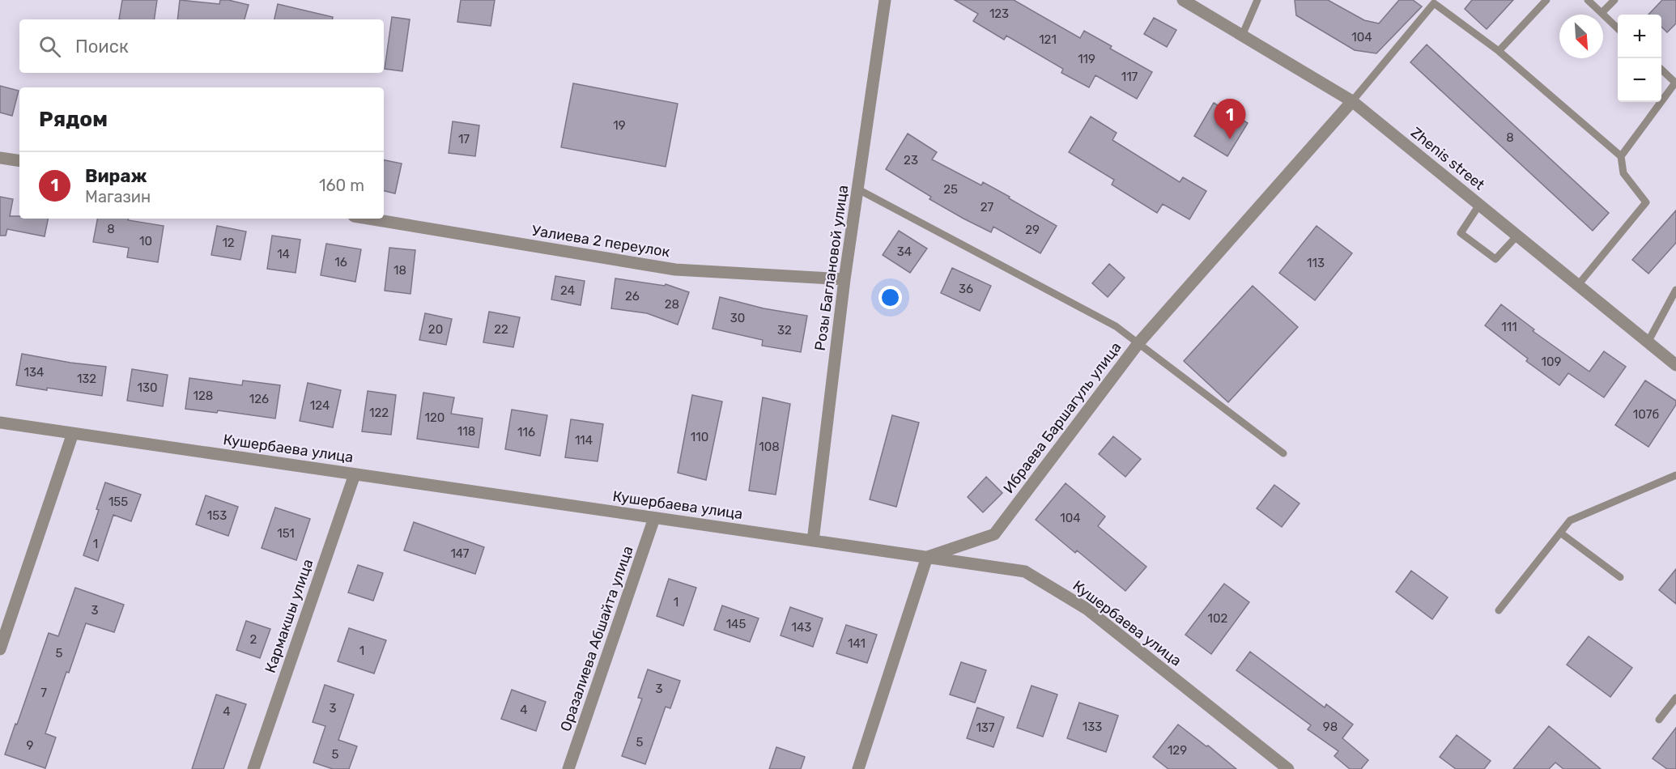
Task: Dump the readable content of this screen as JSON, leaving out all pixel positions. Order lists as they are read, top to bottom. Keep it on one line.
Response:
{"streets":{"street":["Zhenis street","Уалиева 2 переулок","Розы Баглановой улица","Ибраева Баршагуль улица","Кушербаева улица","Кармакшы улица","Оразалиева Абшайта улица"]},"crossings":[["Zhenis street","Ибраева Баршагуль улица"],["Уалиева 2 переулок","Розы Баглановой улица"],["Розы Баглановой улица","Кушербаева улица"],["Ибраева Баршагуль улица","Кушербаева улица"],["Кушербаева улица","Кармакшы улица"],["Кушербаева улица","Оразалиева Абшайта улица"]],"house_numbers":["123","104","121","119","117","19","8","17","23","25","27","8","29","10","12","34","14","16","113","18","36","24","26","28","30","111","20","22","32","109","134","132","130","128","126","124","122","107б","120","118","116","110","114","108","155","153","104","151","1","147","1","3","102","145","143","2","141","1","5","3","7","3","4","4","133","98","137","5","9","129","5"],"north":"bottom right","page":{"map_buttons":["+","−"],"search":"Поиск","heading":"Рядом","pins":"1","list":[{"mark":"1","name":"Вираж","note":"Магазин","value":"160 m"}]}}
